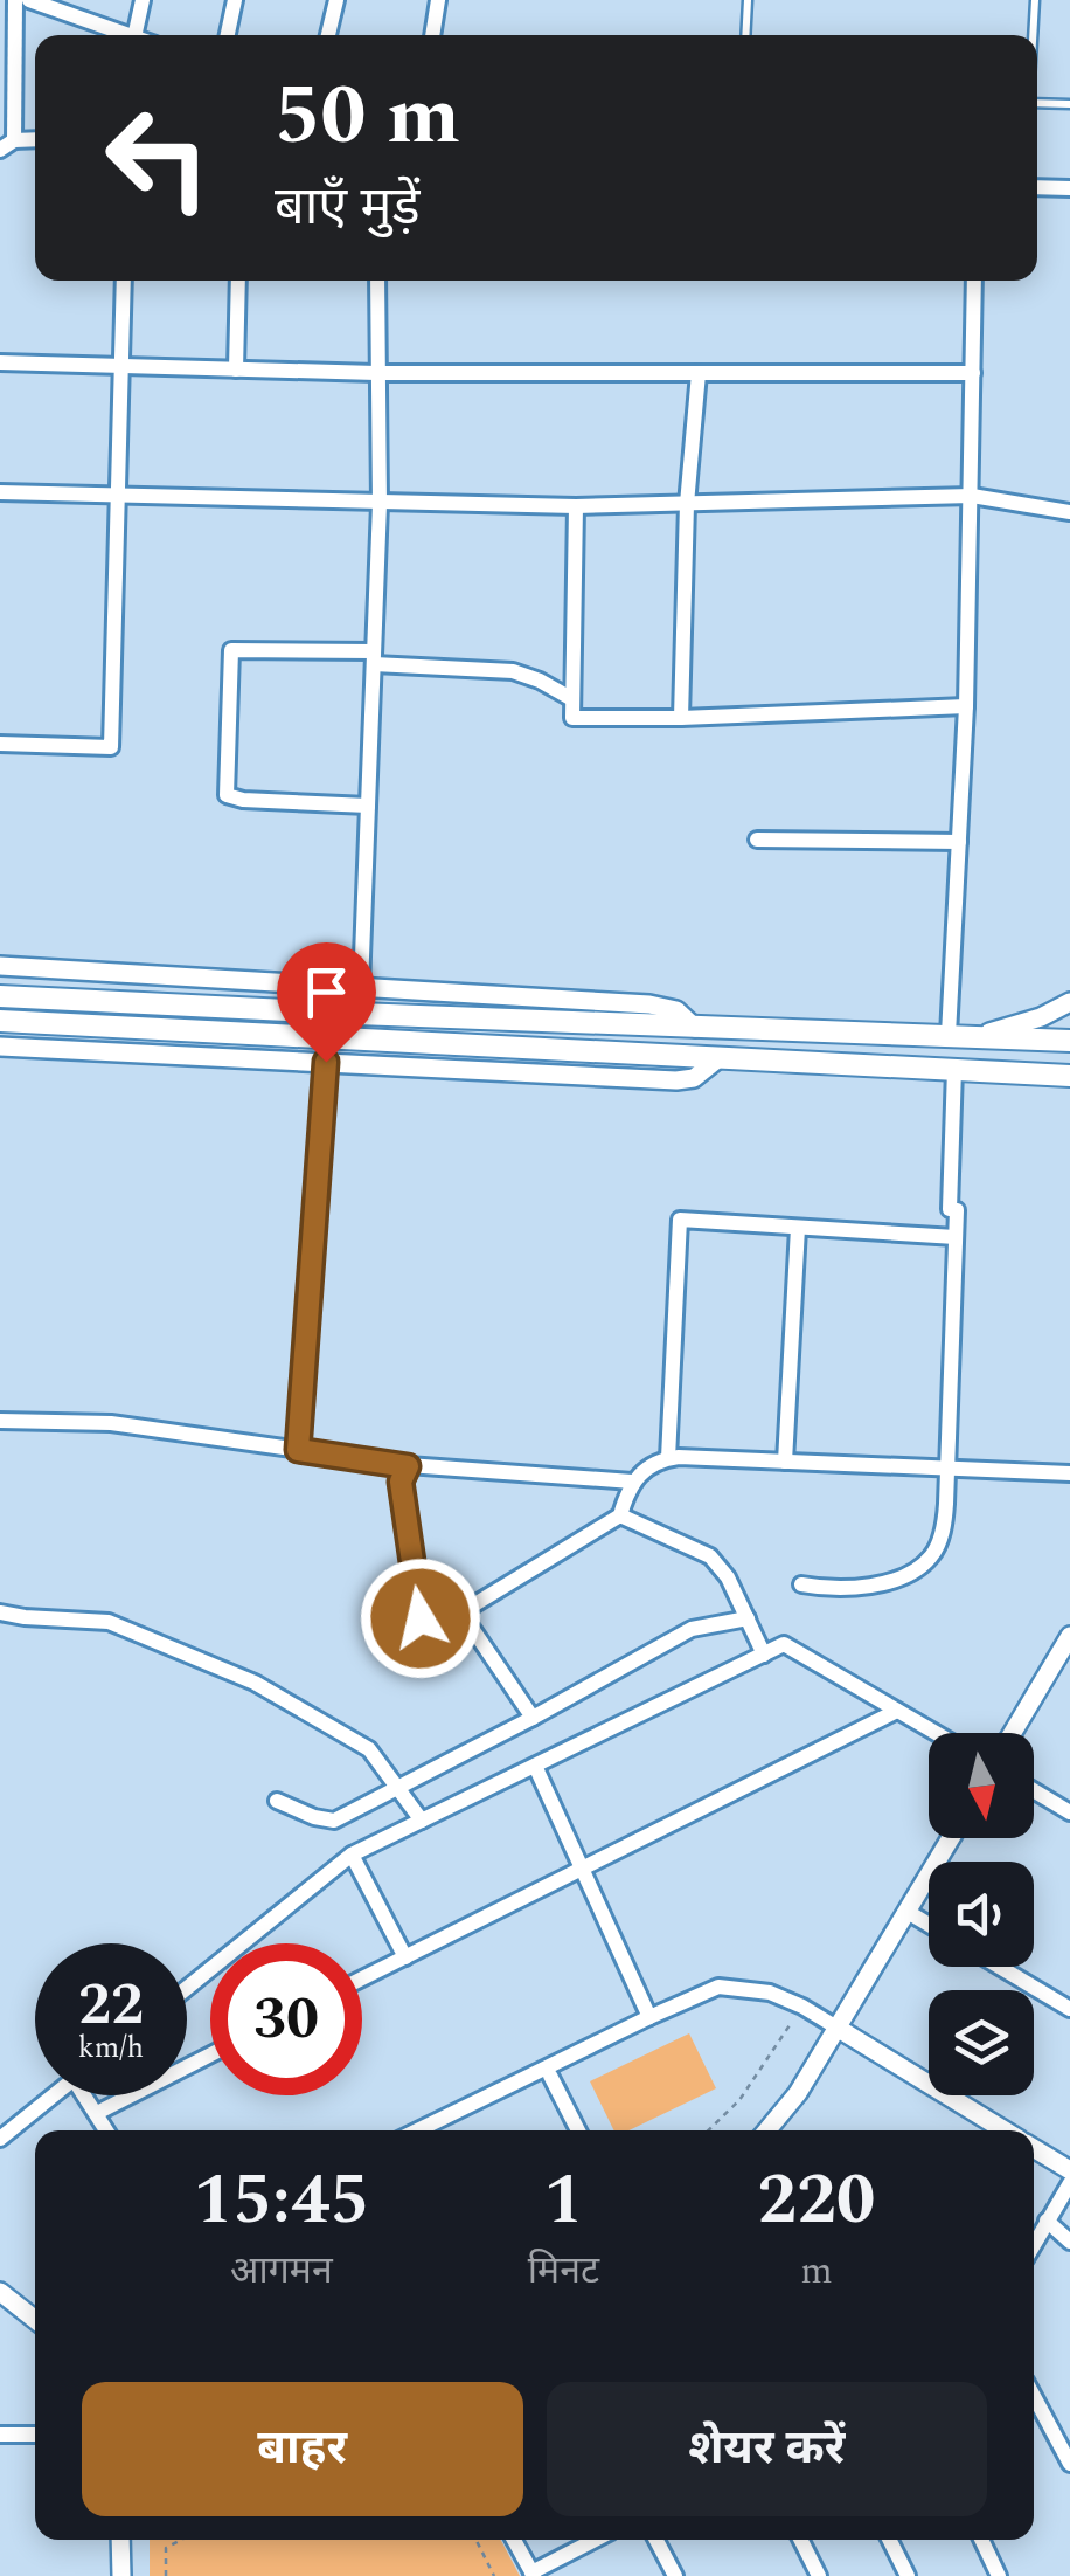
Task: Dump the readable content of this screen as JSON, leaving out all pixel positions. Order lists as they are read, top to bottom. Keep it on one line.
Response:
{"north":"bottom","page":{"turn":["50 m","बाएँ मुड़ें"],"speed":"22 km/h","limit":"30","eta":["15:45","आगमन","1","मिनट","220","m"],"buttons":["बाहर","शेयर करें"]}}
